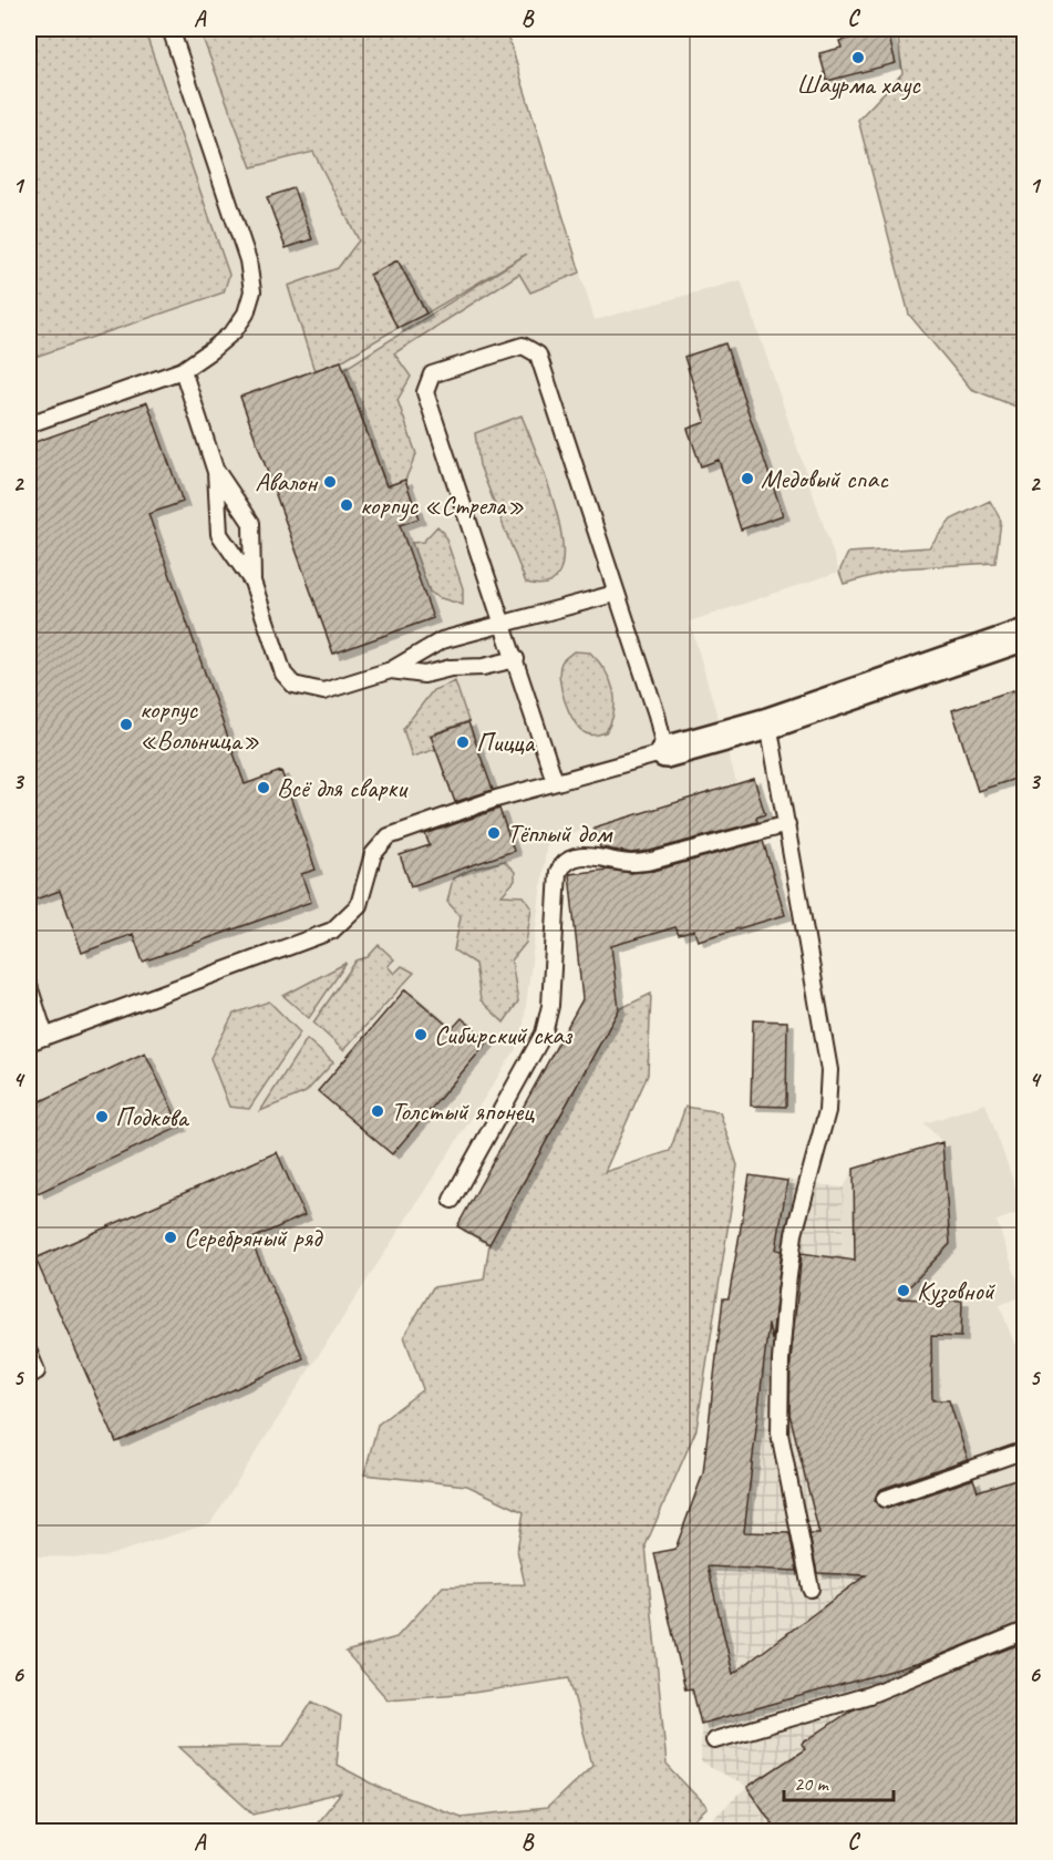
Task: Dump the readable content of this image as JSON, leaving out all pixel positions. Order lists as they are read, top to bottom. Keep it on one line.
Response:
{"places":["Шаурма хаус","Медовый спас","Авалон","корпус «Стрела»","корпус «Вольница»","Пицца","Всё для сварки","Тёплый дом","Сибирский сказ","Толстый японец","Подкова","Серебряный ряд","Кузовной"],"scale_bar":"20 m","grid":{"columns":["A","B","C"],"rows":["1","2","3","4","5","6"]}}
